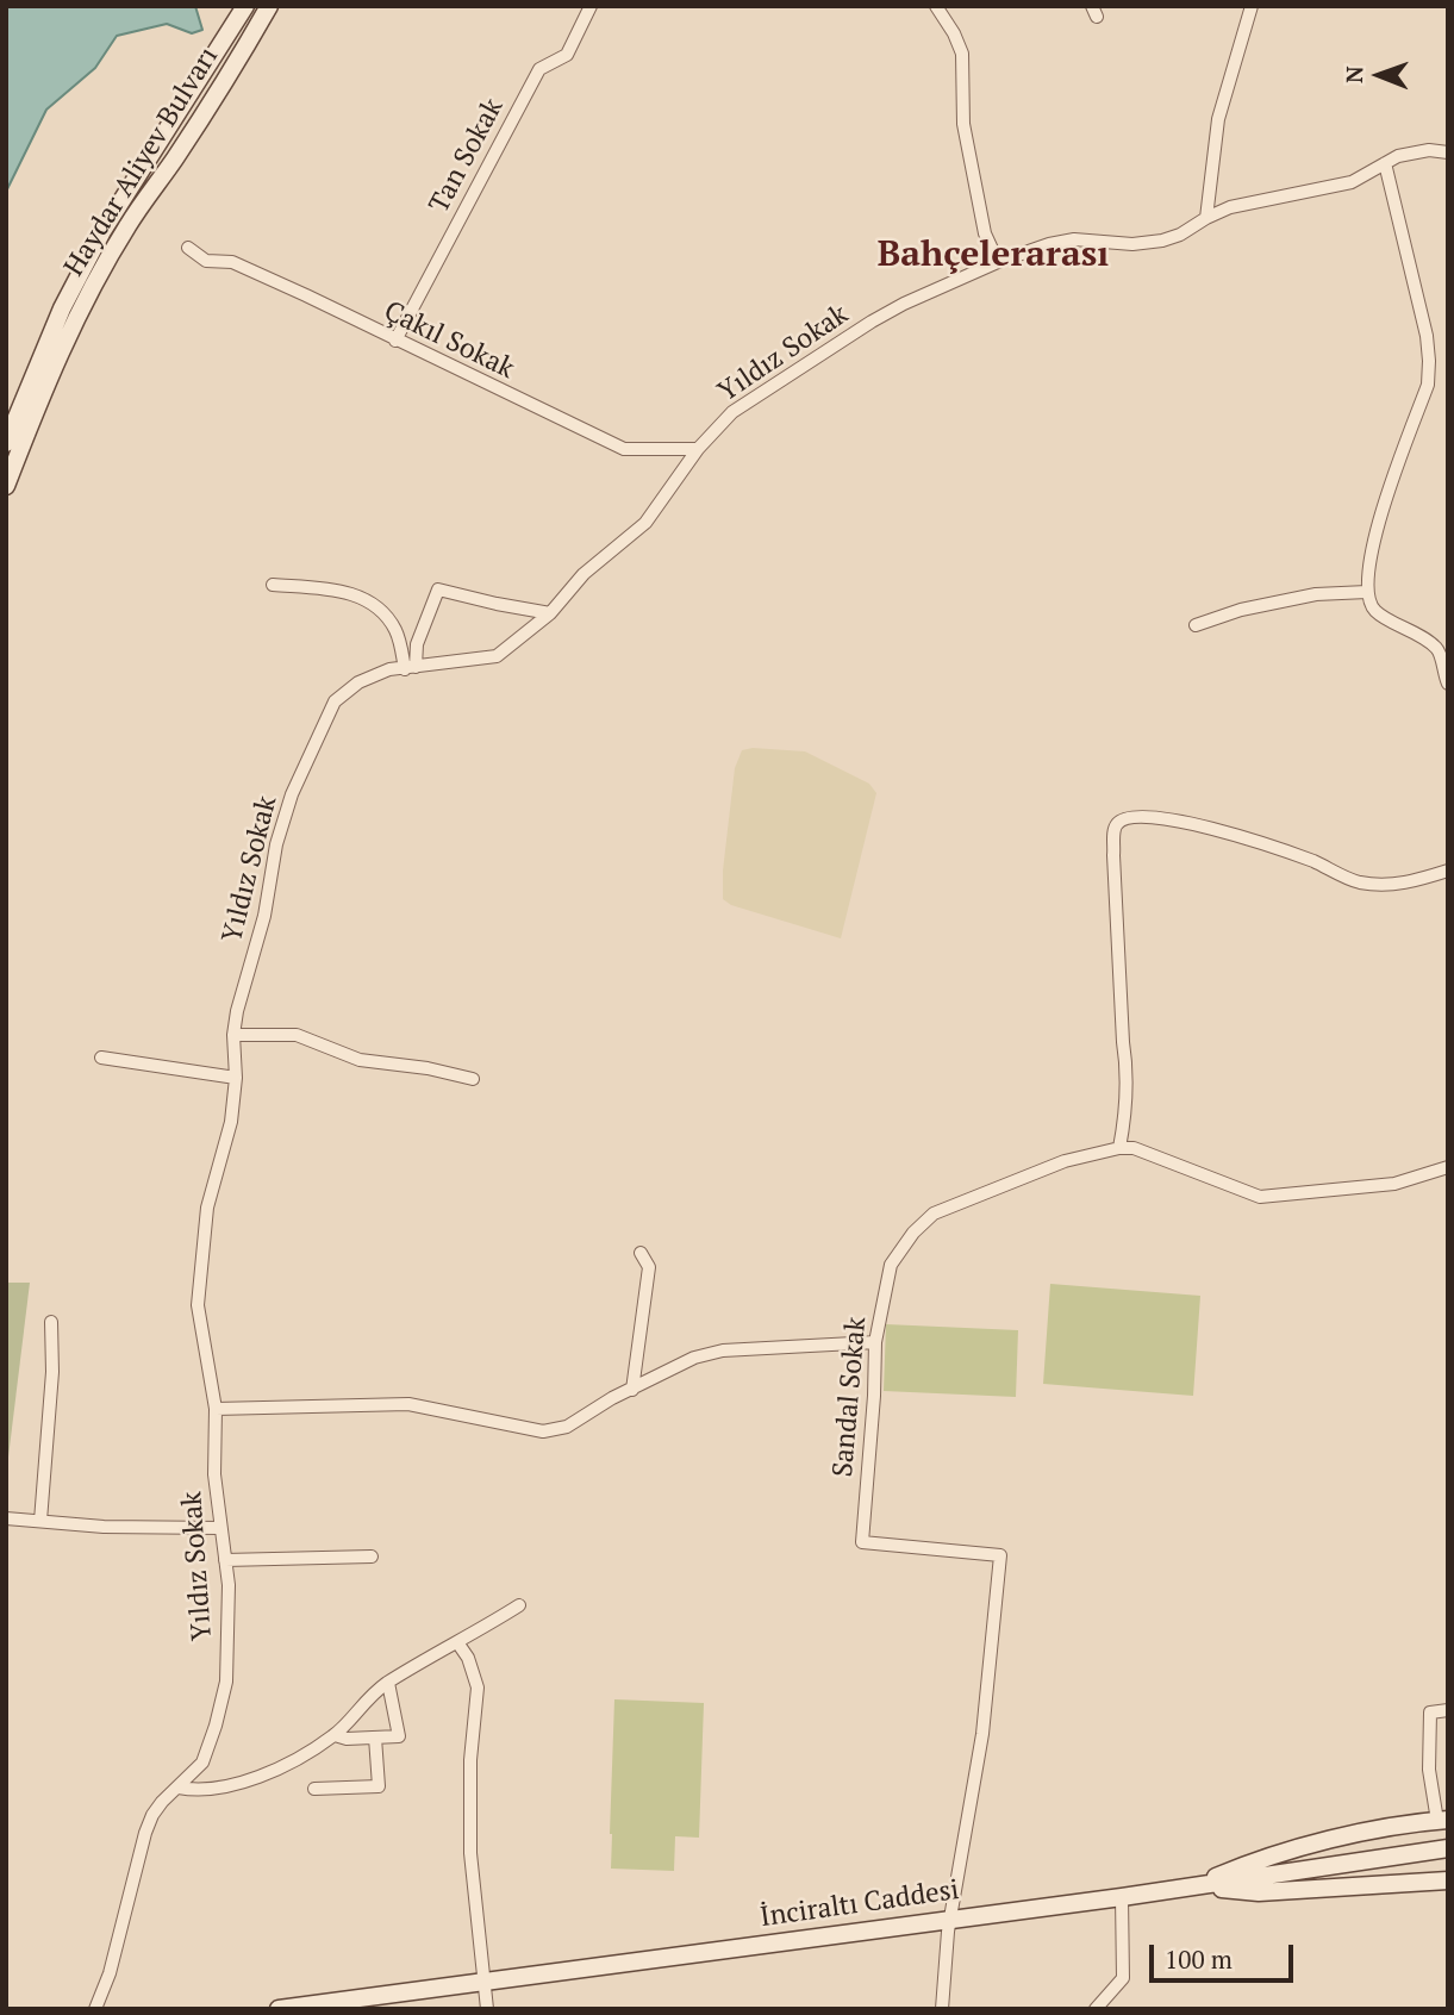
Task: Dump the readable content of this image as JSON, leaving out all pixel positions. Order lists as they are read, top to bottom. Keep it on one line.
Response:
{"streets":{"main road":["Haydar Aliyev Bulvarı","İnciraltı Caddesi"],"street":["Tan Sokak","Çakıl Sokak","Yıldız Sokak","Sandal Sokak"]},"crossings":[["Tan Sokak","Çakıl Sokak"],["Çakıl Sokak","Yıldız Sokak"],["Sandal Sokak","İnciraltı Caddesi"]],"districts":["Bahçelerarası"],"scale_bar":"100 m","north":"left"}
